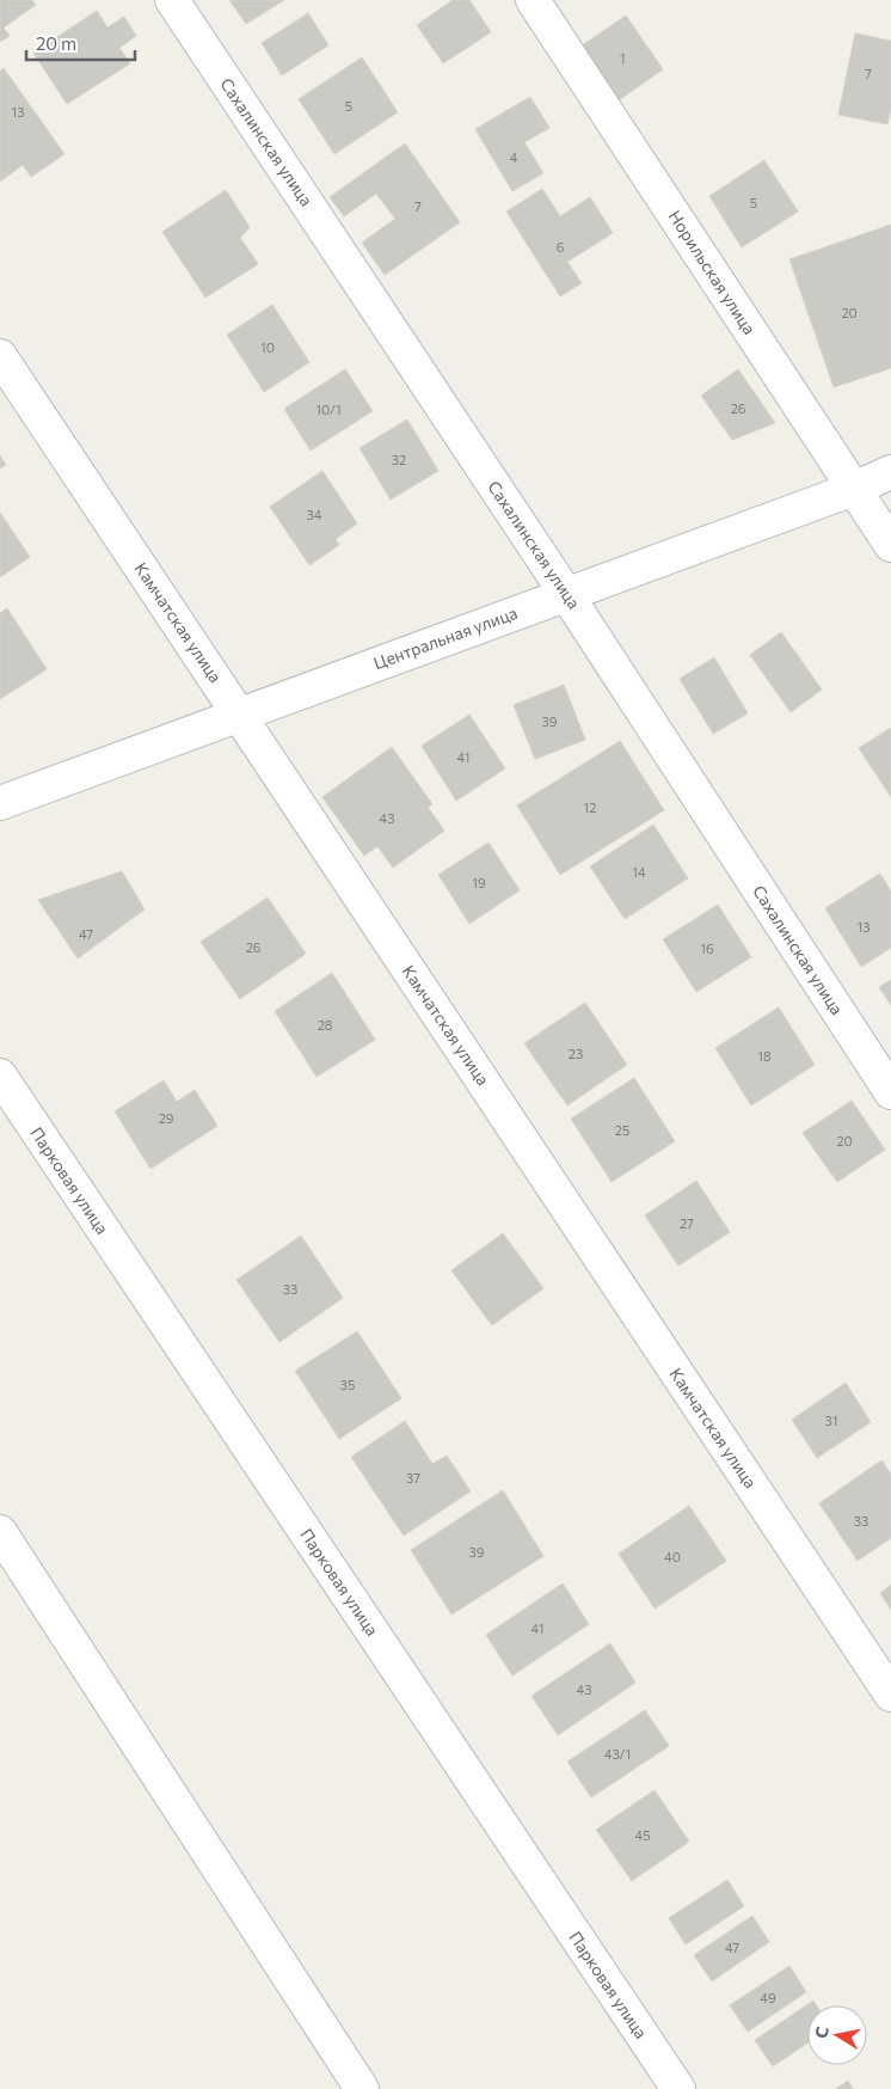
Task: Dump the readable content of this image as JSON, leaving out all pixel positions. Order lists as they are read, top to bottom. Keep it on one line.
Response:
{"streets":{"street":["Сахалинская улица","Норильская улица","Камчатская улица","Центральная улица","Парковая улица"]},"crossings":[["Сахалинская улица","Центральная улица"],["Норильская улица","Центральная улица"],["Камчатская улица","Центральная улица"]],"house_numbers":["1","7","5","13","4","5","7","6","20","10","26","10/1","32","34","39","41","12","43","14","19","13","47","26","16","28","23","18","29","25","20","27","33","35","31","37","33","39","40","41","43","43/1","45","47","49"],"scale_bar":"20 m","north":"left"}
